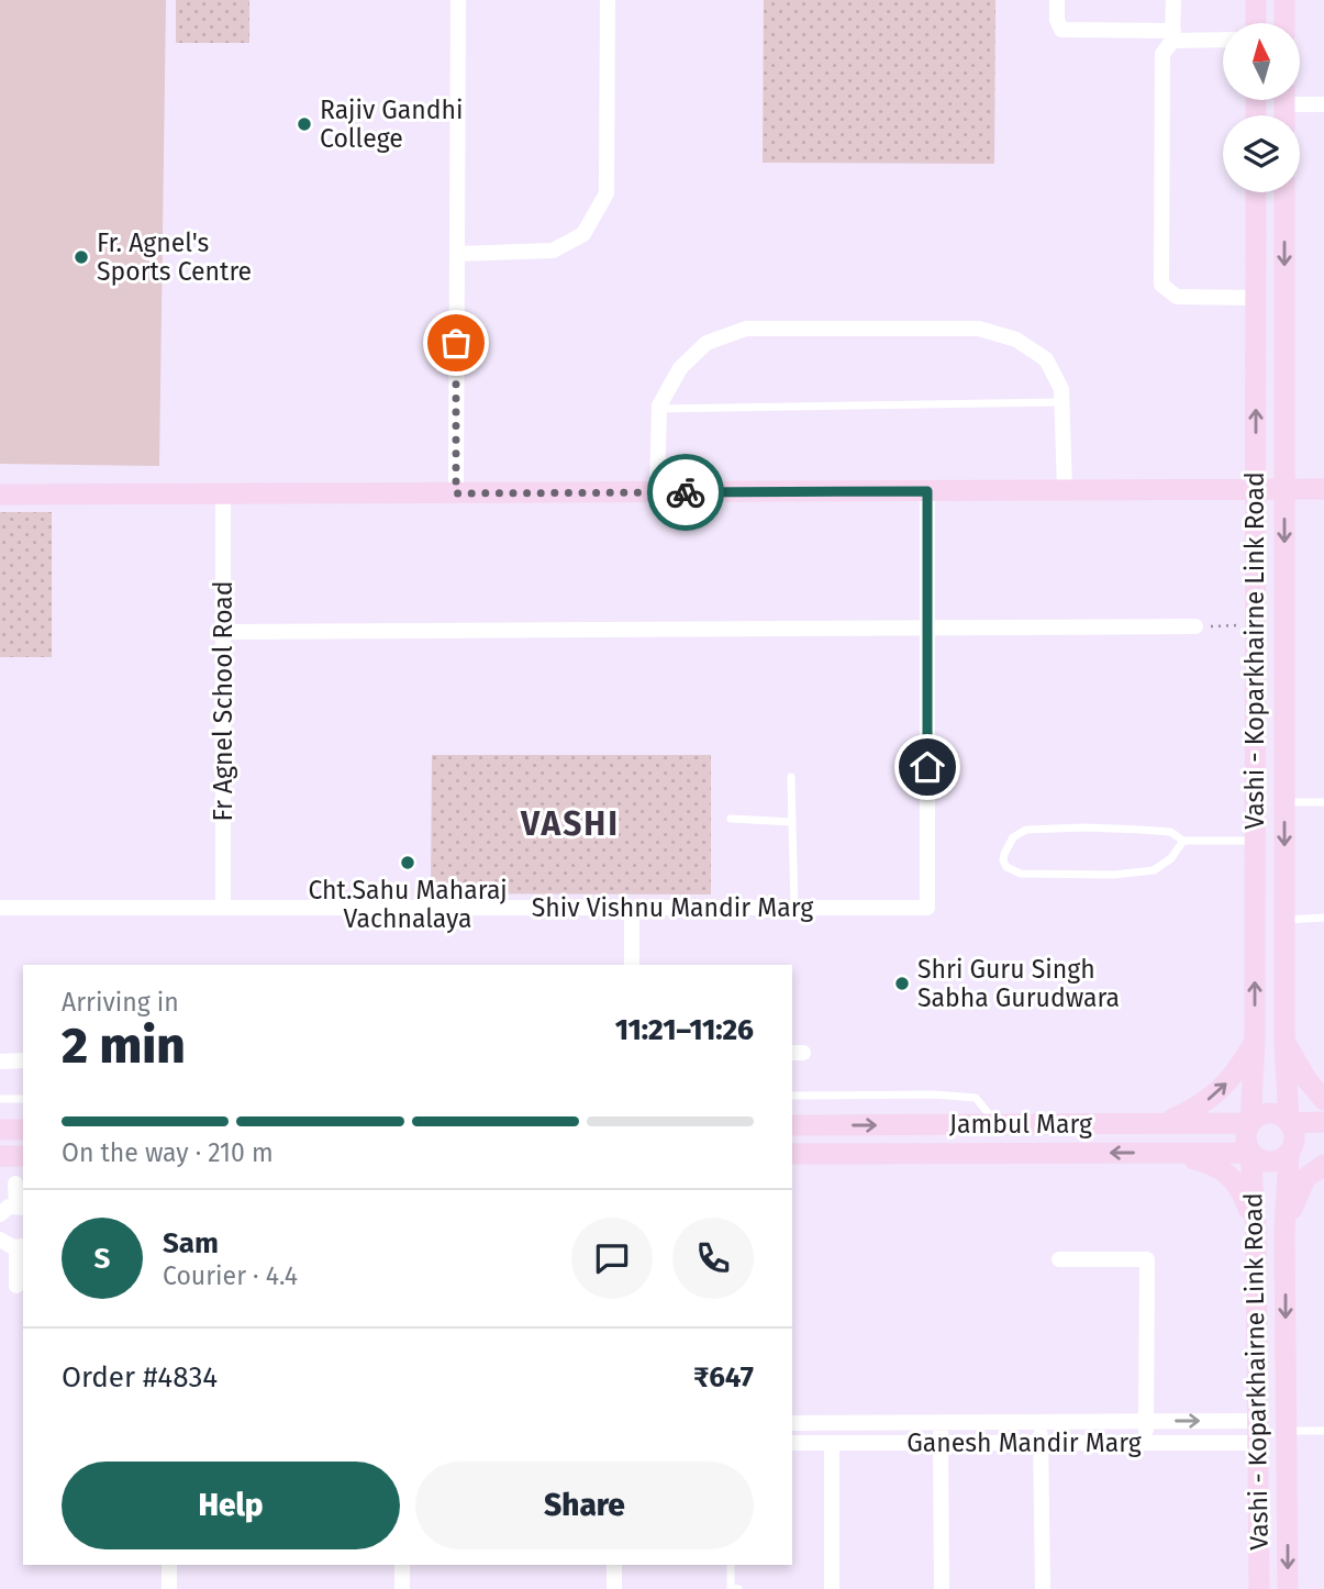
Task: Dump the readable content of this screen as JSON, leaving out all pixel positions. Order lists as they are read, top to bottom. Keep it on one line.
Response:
{"streets":{"main road":["Vashi - Koparkhairne Link Road","Jambul Marg"],"street":["Fr Agnel School Road","Shiv Vishnu Mandir Marg","Ganesh Mandir Marg"]},"crossings":[["Vashi - Koparkhairne Link Road","Jambul Marg"],["Vashi - Koparkhairne Link Road","Ganesh Mandir Marg"],["Fr Agnel School Road","Shiv Vishnu Mandir Marg"]],"districts":["VASHI"],"places":["Rajiv Gandhi College","Fr. Agnel's Sports Centre","Cht.Sahu Maharaj Vachnalaya","Shri Guru Singh Sabha Gurudwara"],"north":"top","page":{"heading":["2 min","Arriving in","11:21–11:26"],"panel":["Sam","Courier · 4.4","Order #4834","₹647"],"bar":"On the way · 210 m","round":"S","buttons":["Help","Share"]}}
